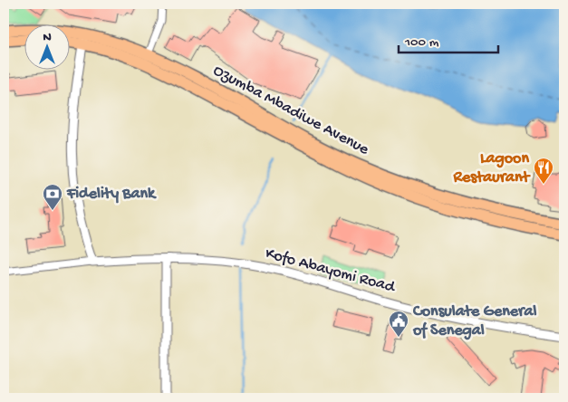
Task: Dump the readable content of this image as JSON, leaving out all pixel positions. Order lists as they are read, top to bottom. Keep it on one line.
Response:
{"streets":{"highway":["Ozumba Mbadiwe Avenue"],"street":["Kofo Abayomi Road"]},"places":{"restaurant":["Lagoon Restaurant"],"bank":["Fidelity Bank"],"public building":["Consulate General of Senegal"]},"scale_bar":"100 m","north":"top"}
